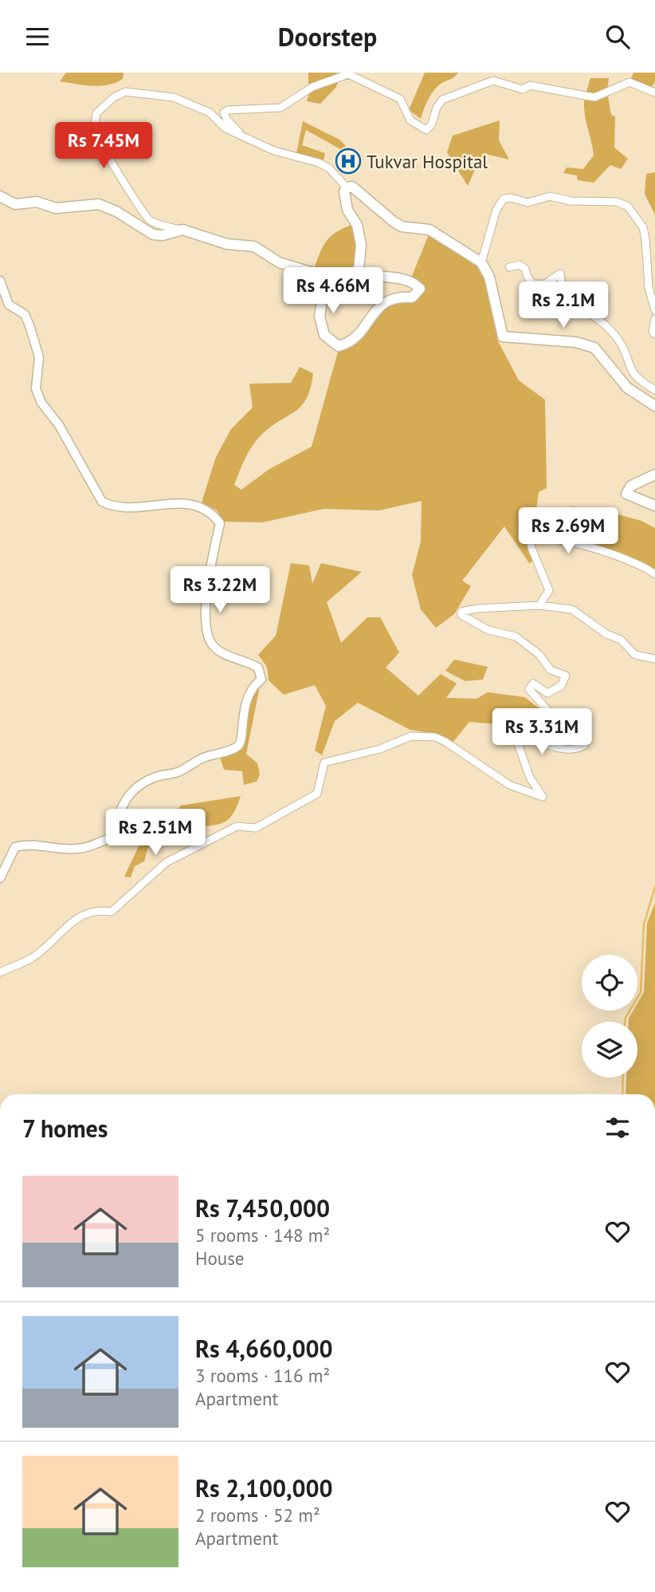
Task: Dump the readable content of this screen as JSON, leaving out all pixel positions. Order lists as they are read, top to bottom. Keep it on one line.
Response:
{"places":{"hospital":["Tukvar Hospital"]},"page":{"header":"Doorstep","price":["Rs 7.45M","Rs 4.66M","Rs 2.1M","Rs 2.69M","Rs 3.22M","Rs 3.31M","Rs 2.51M"],"heading":"7 homes","list":[{"name":"Rs 7,450,000","note":"5 rooms · 148 m² · House"},{"name":"Rs 4,660,000","note":"3 rooms · 116 m² · Apartment"},{"name":"Rs 2,100,000","note":"2 rooms · 52 m² · Apartment"}]}}
